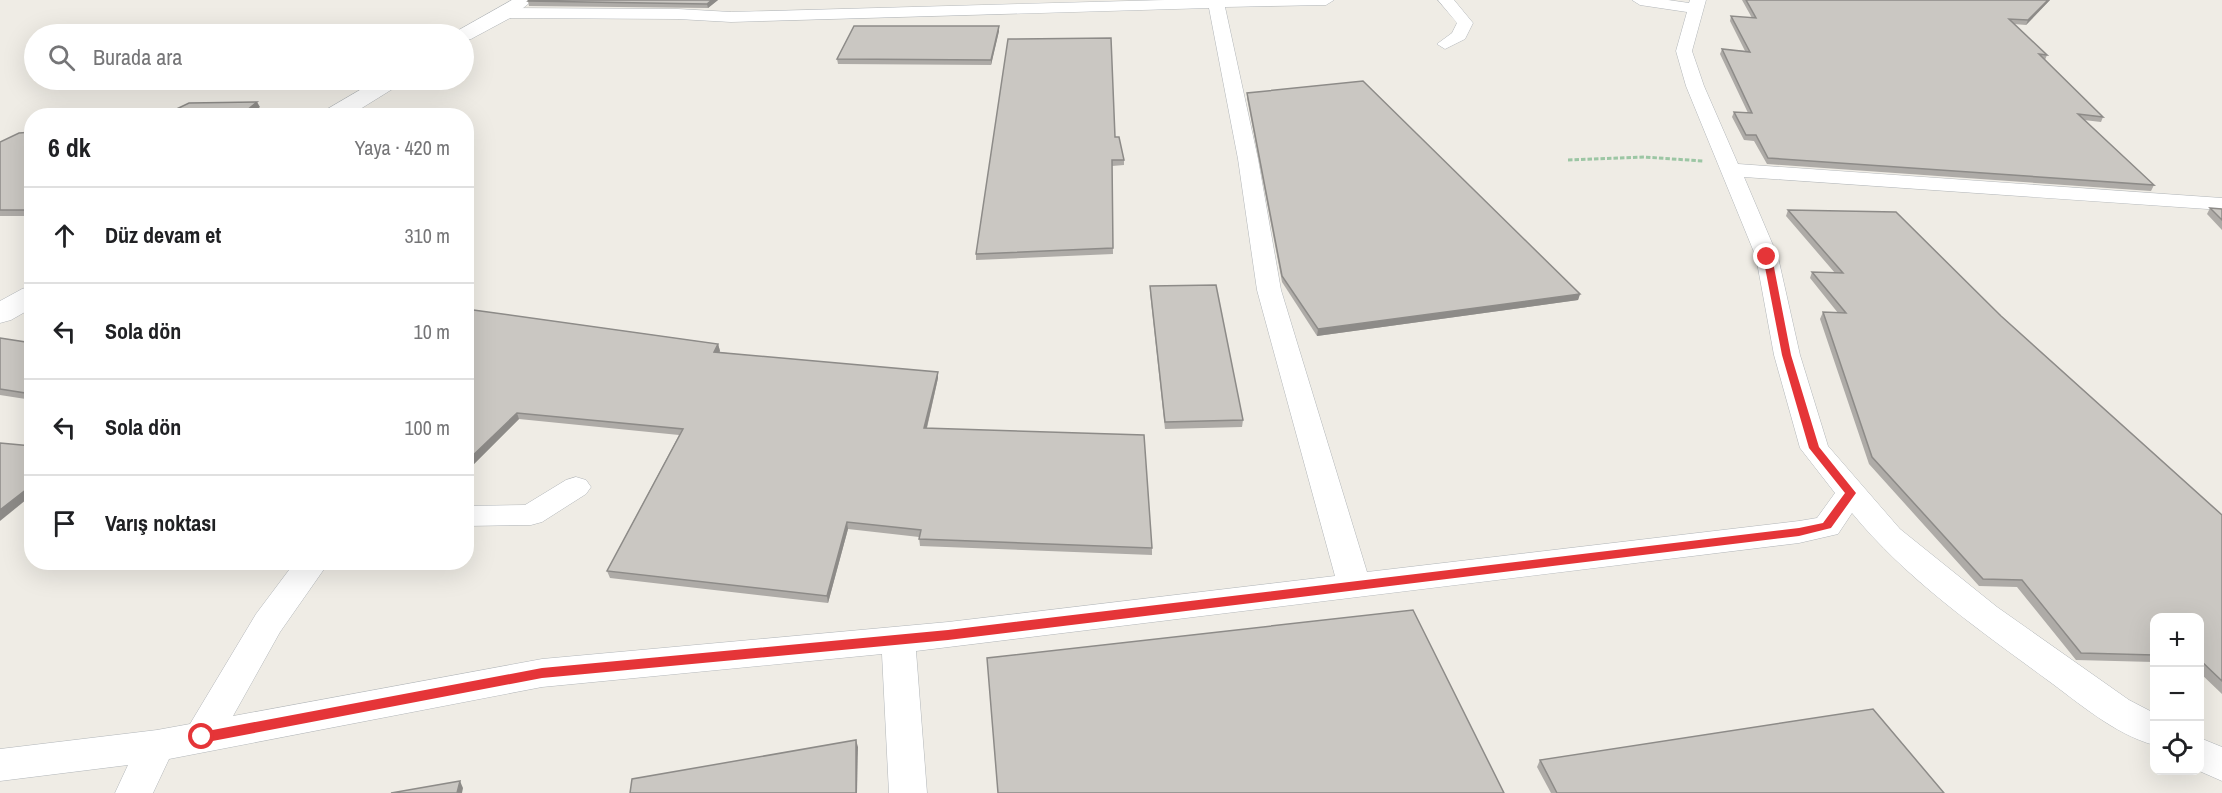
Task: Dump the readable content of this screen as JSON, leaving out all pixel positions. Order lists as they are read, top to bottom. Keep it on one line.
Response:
{"page":{"search":"Burada ara","heading":["6 dk","Yaya · 420 m"],"list":[["Düz devam et","310 m"],["Sola dön","10 m"],["Sola dön","100 m"],"Varış noktası"],"map_buttons":["+","−"]}}
